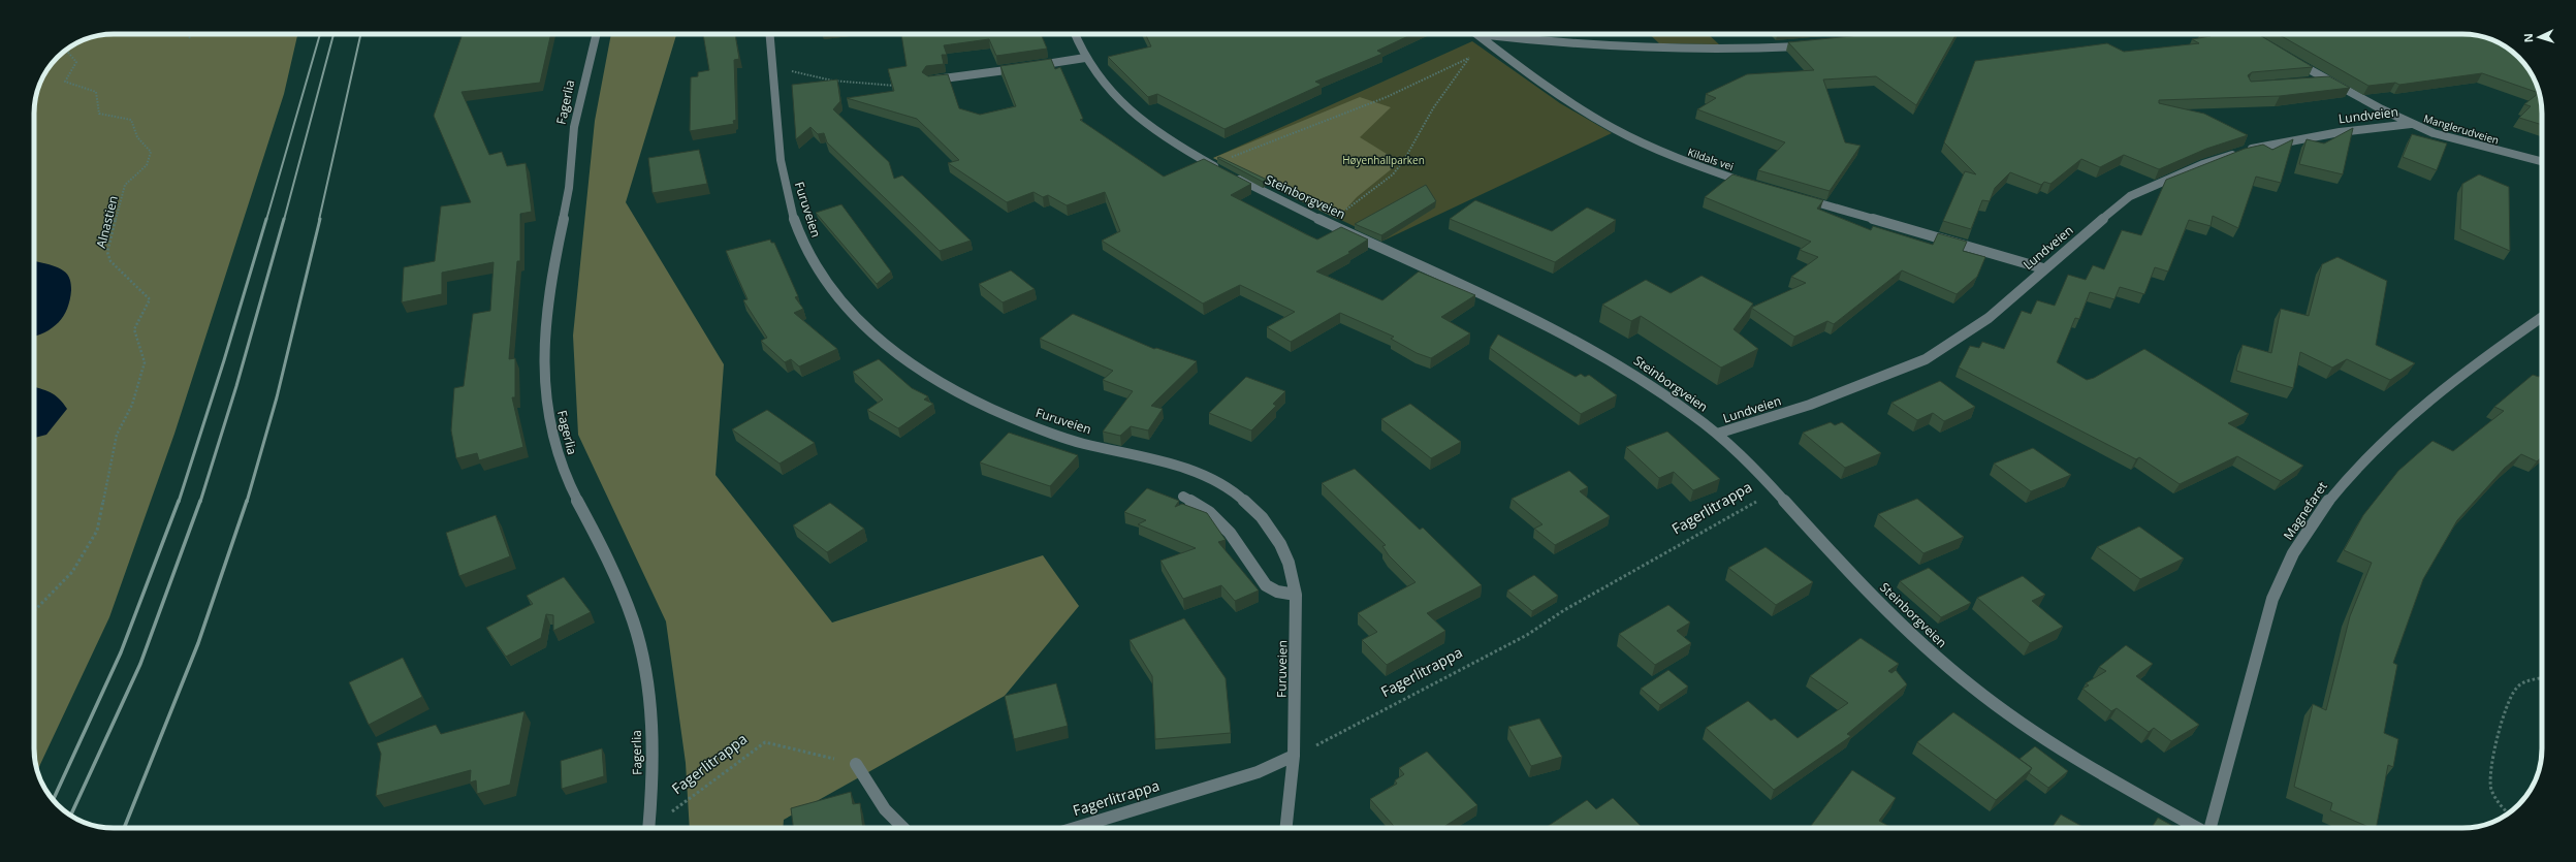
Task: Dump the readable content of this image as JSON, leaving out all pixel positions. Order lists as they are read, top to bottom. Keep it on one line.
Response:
{"streets":{"street":["Fagerlia","Lundveien","Manglerudveien","Kildals vei","Steinborgveien","Furuveien","Fagerlitrappa","Magnefaret"],"path":["Alnastien"]},"crossings":[["Lundveien","Manglerudveien"],["Lundveien","Steinborgveien"],["Steinborgveien","Fagerlitrappa"],["Furuveien","Fagerlitrappa"]],"parks":["Høyenhallparken"],"north":"left"}
